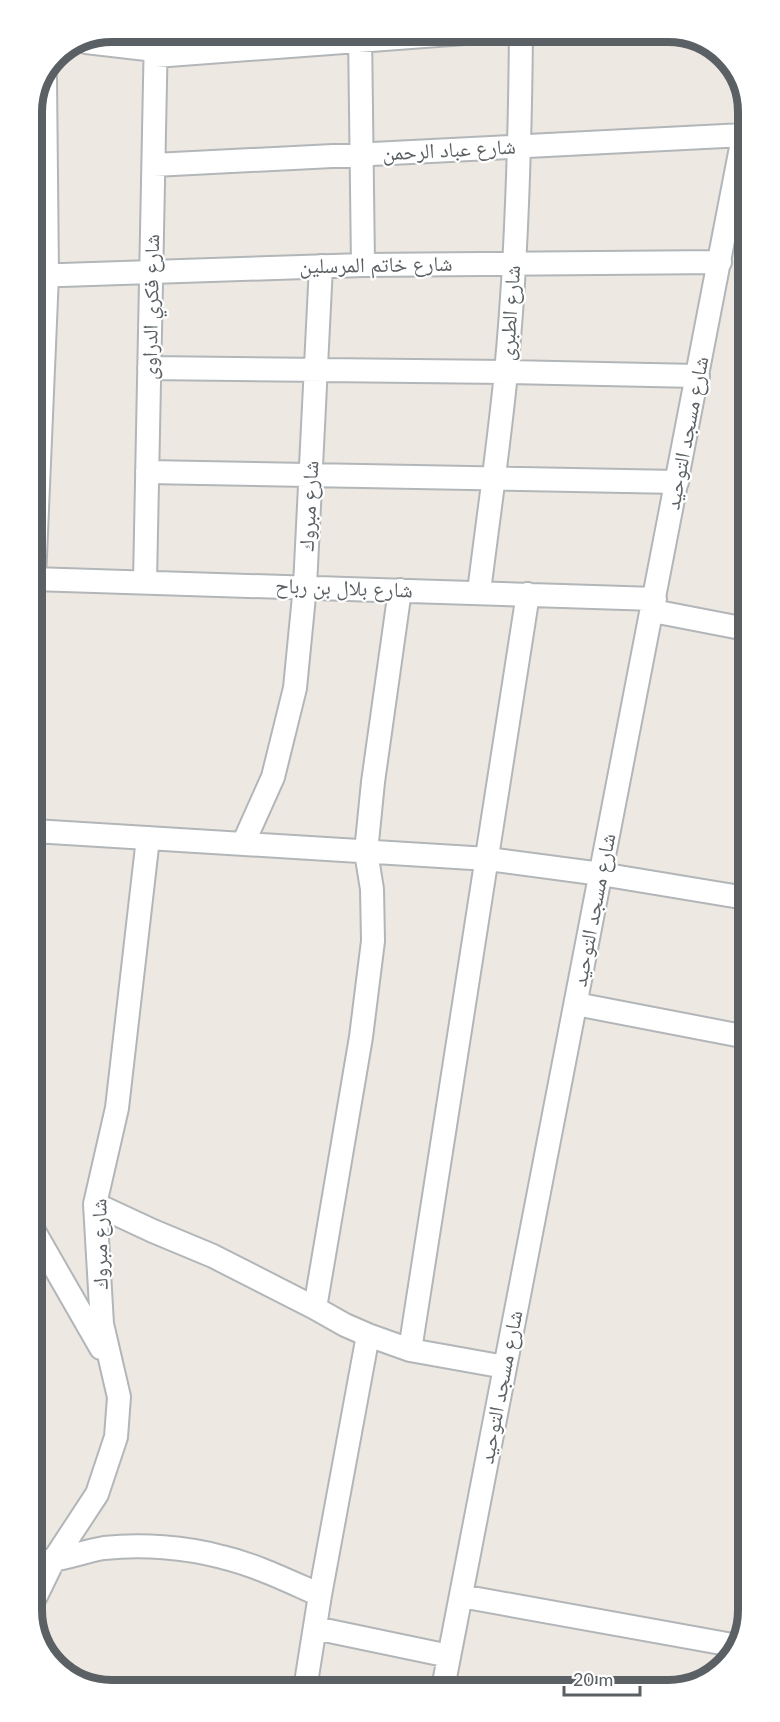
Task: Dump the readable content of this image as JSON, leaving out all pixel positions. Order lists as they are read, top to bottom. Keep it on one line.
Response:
{"streets":{"street":["شارع عباد الرحمن","شارع خاتم المرسلين","شارع فكري الدراوى","شارع الطبرى","شارع مسجد التوحيد","شارع مبروك","شارع بلال بن رباح"]},"crossings":[["شارع عباد الرحمن","شارع فكري الدراوى"],["شارع عباد الرحمن","شارع الطبرى"],["شارع خاتم المرسلين","شارع فكري الدراوى"],["شارع خاتم المرسلين","شارع الطبرى"],["شارع خاتم المرسلين","شارع مسجد التوحيد"],["شارع خاتم المرسلين","شارع مبروك"],["شارع فكري الدراوى","شارع بلال بن رباح"],["شارع الطبرى","شارع بلال بن رباح"],["شارع مسجد التوحيد","شارع بلال بن رباح"],["شارع مبروك","شارع بلال بن رباح"]],"scale_bar":"20 m"}
